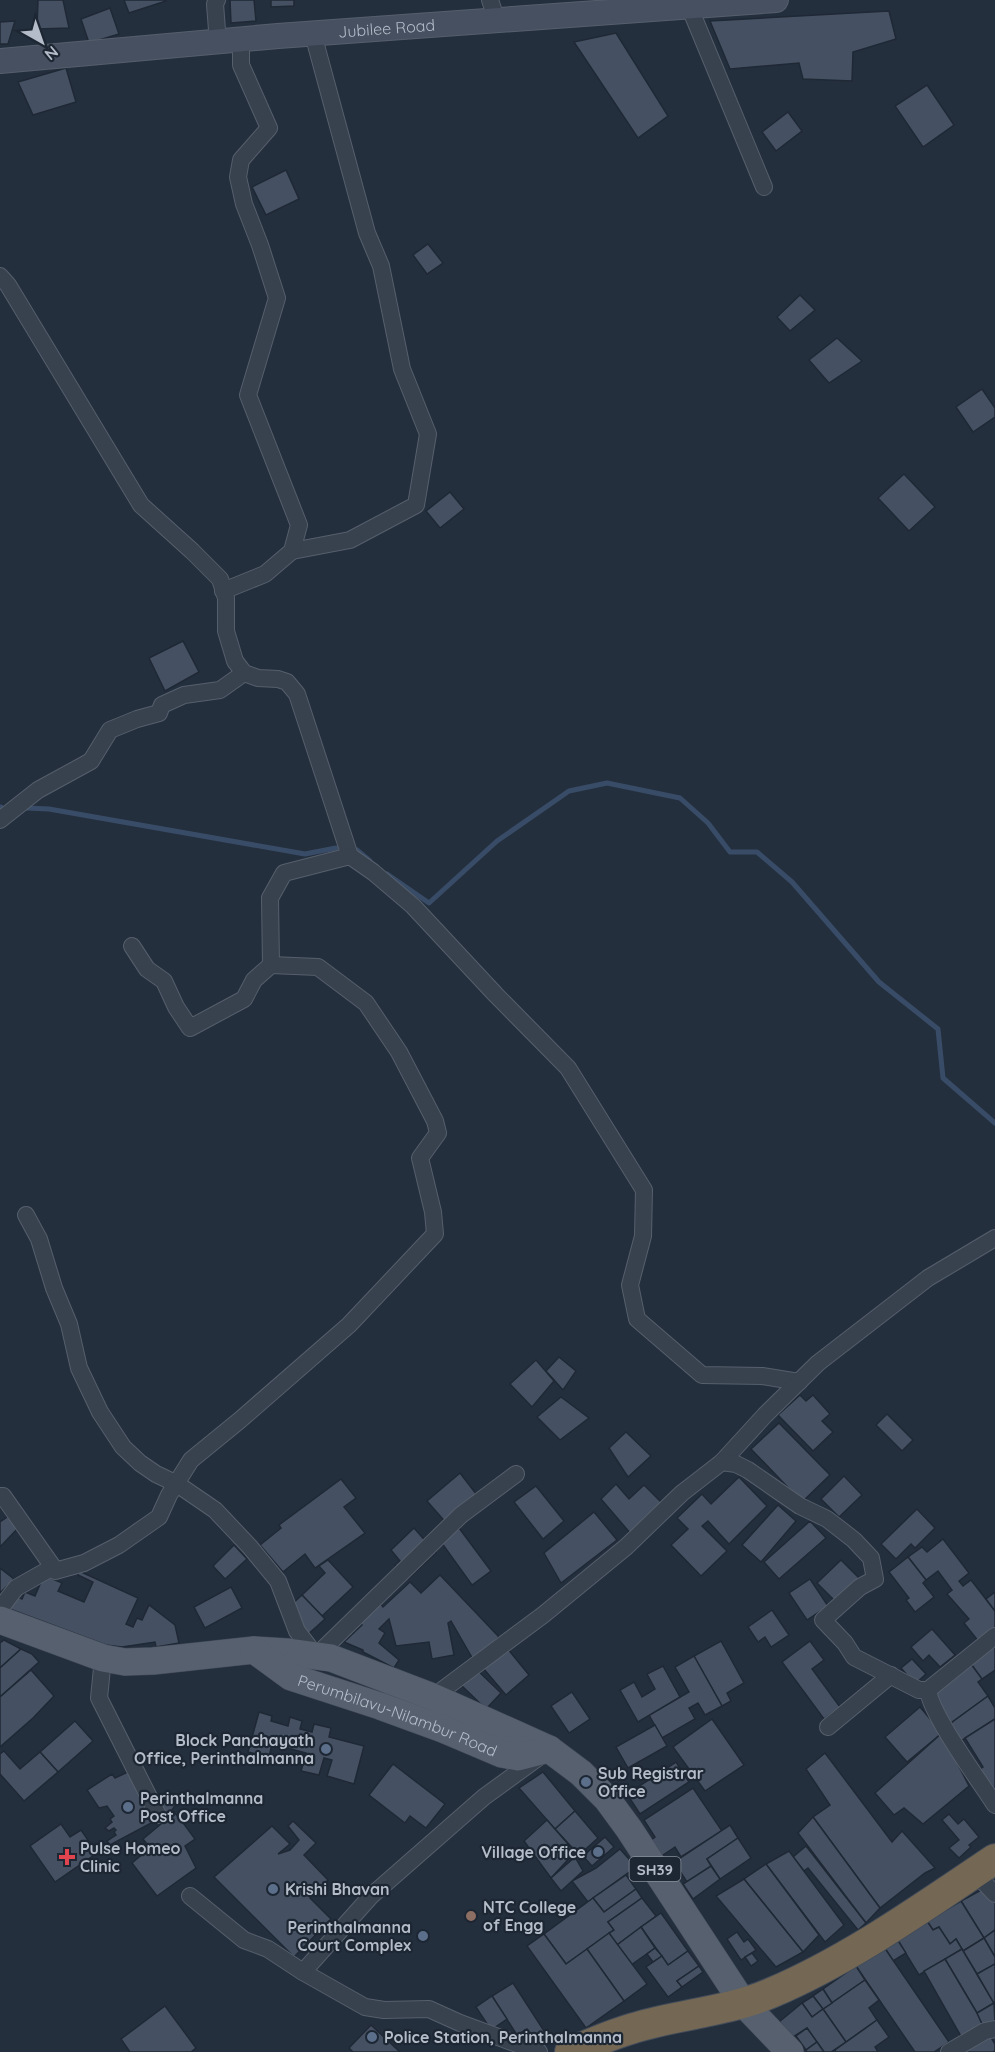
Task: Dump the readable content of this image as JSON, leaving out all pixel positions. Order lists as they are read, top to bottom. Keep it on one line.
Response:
{"streets":{"main road":["Jubilee Road","Perumbilavu-Nilambur Road","SH39"]},"places":{"other":["Block Panchayath Office, Perinthalmanna","Sub Registrar Office","Perinthalmanna Post Office","Village Office","Krishi Bhavan","NTC College of Engg","Perinthalmanna Court Complex","Police Station, Perinthalmanna"],"health":["Pulse Homeo Clinic"]},"north":"bottom right"}
